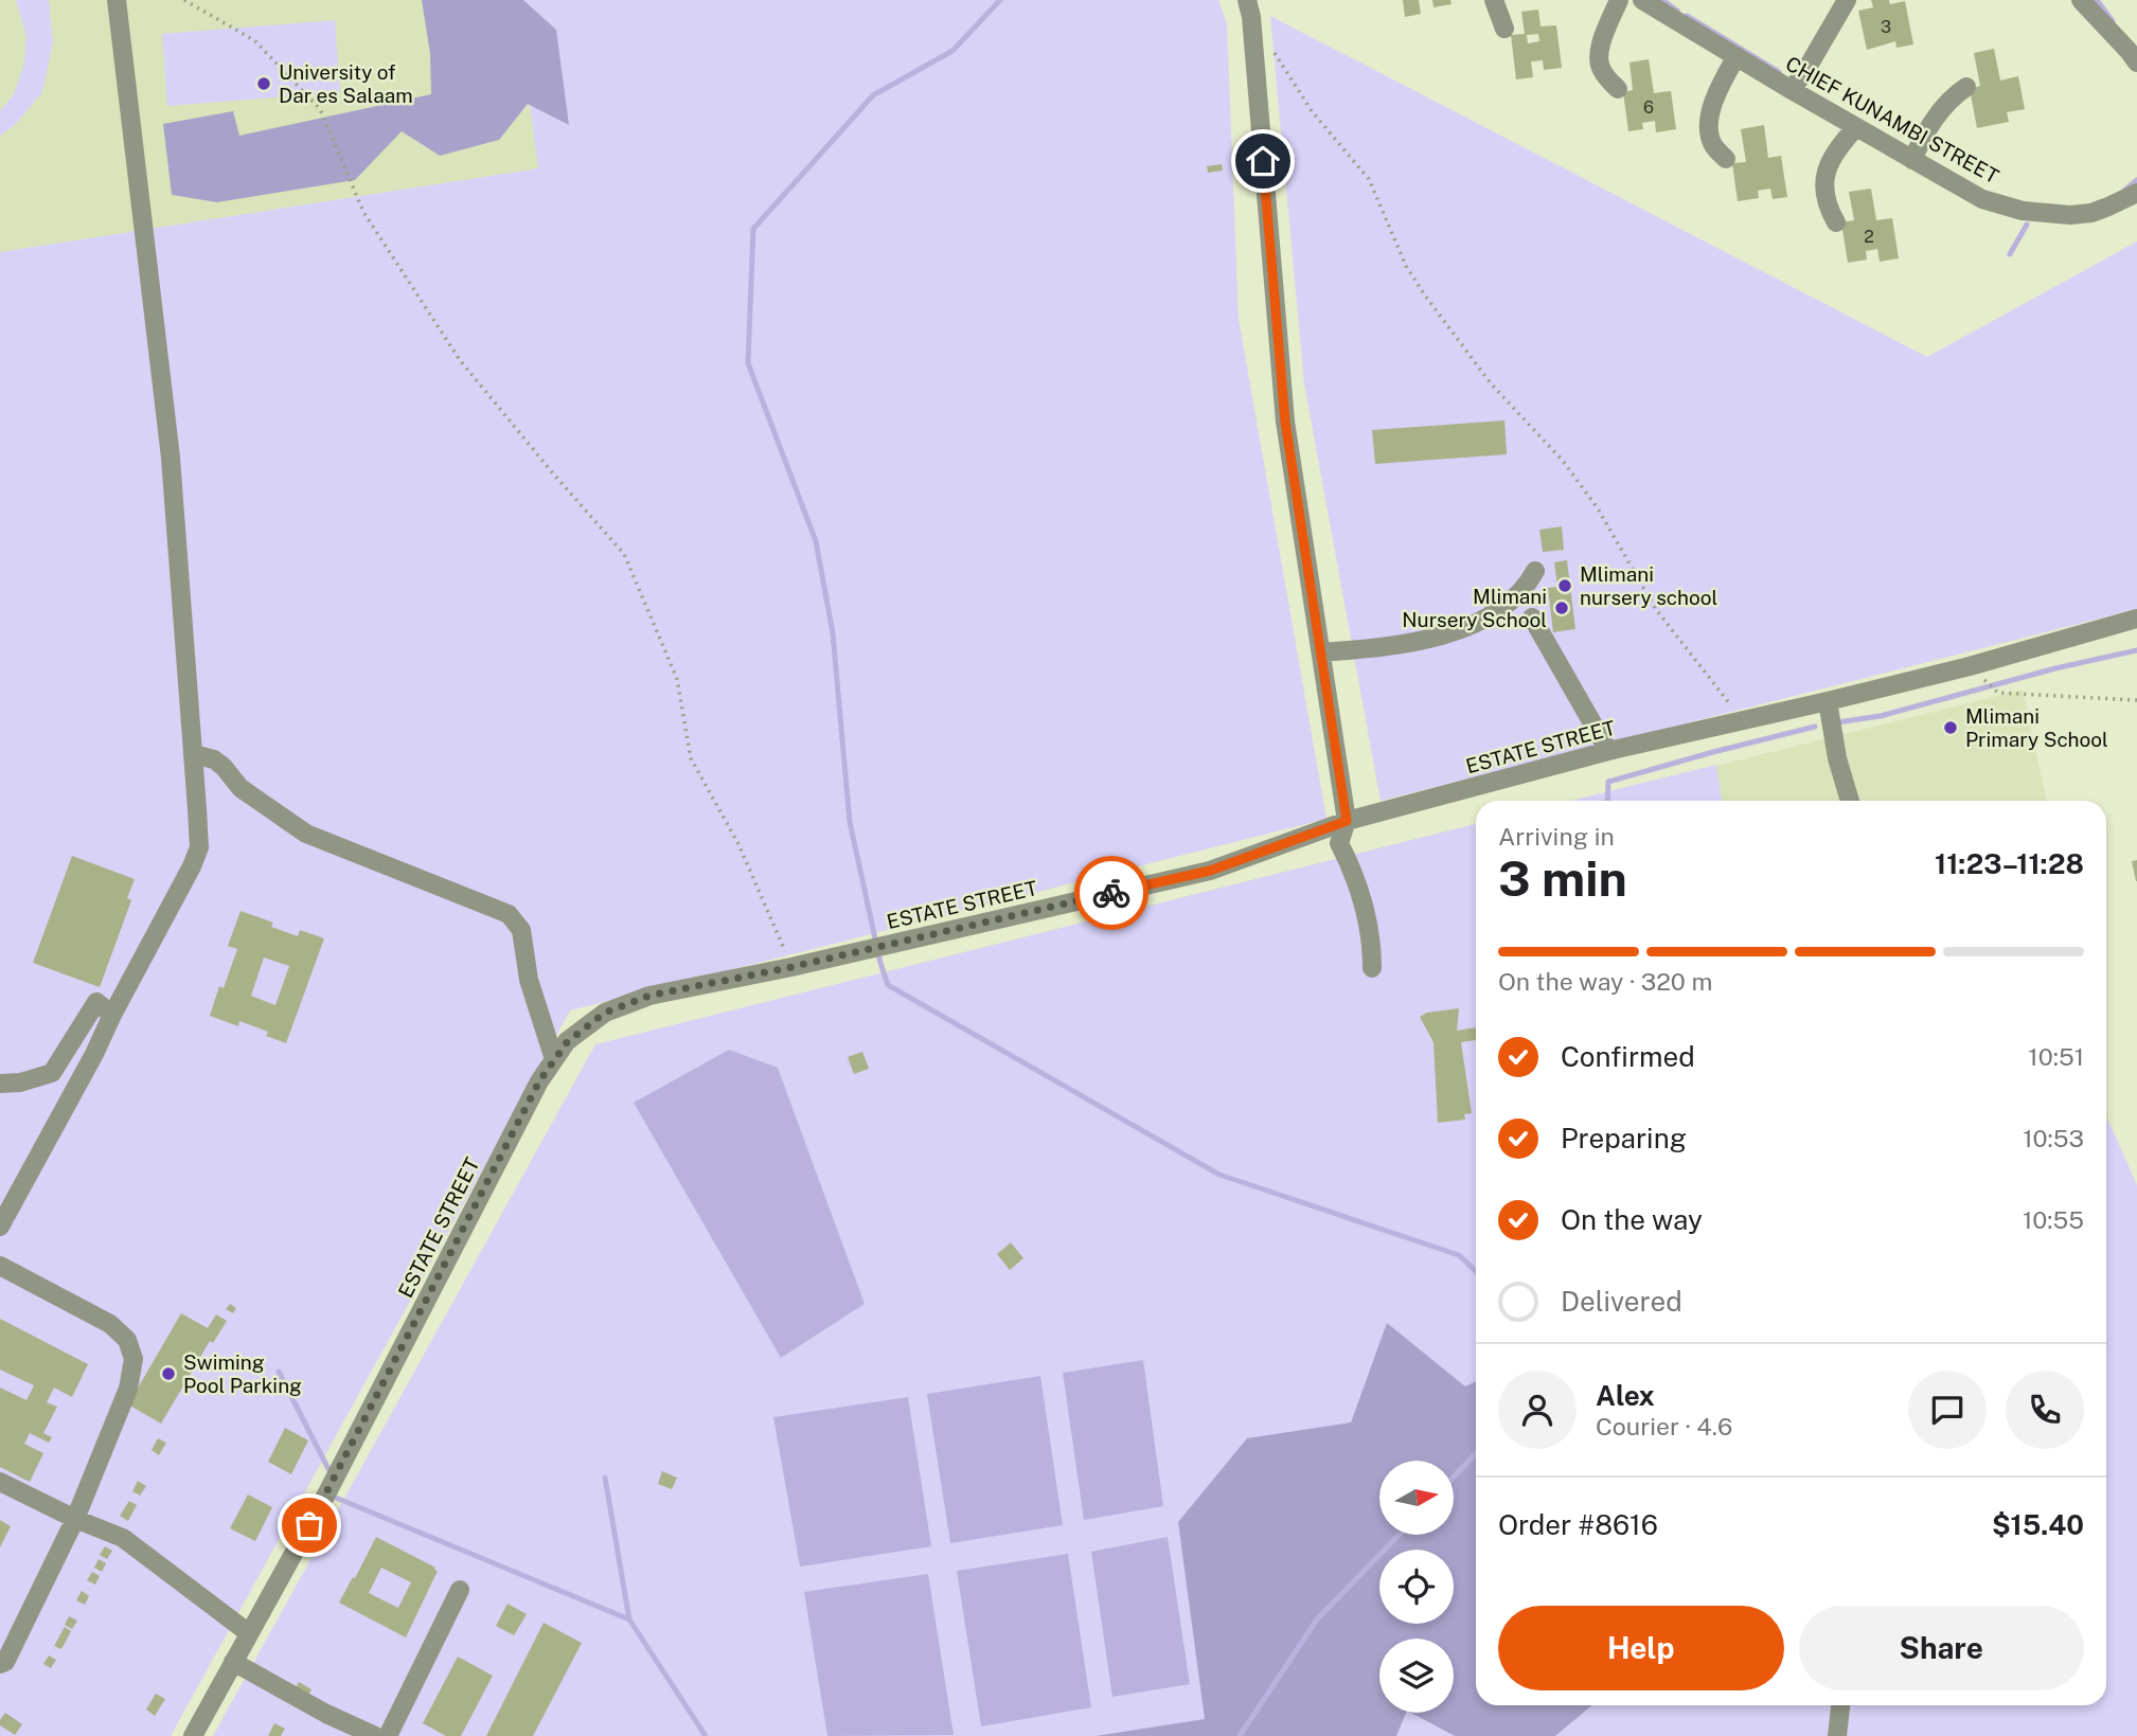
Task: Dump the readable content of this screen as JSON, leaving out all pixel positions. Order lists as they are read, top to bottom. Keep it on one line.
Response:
{"streets":{"street":["CHIEF KUNAMBI STREET","ESTATE STREET"]},"places":["University of Dar es Salaam","Mlimani nursery school","Mlimani Nursery School","Mlimani Primary School","Swiming Pool Parking"],"house_numbers":["3","6","2"],"north":"right","page":{"heading":["3 min","Arriving in","11:23–11:28"],"panel":["Alex","Courier · 4.6","Order #8616","$15.40"],"bar":"On the way · 320 m","list":[["Confirmed","10:51"],["Preparing","10:53"],["On the way","10:55"],"Delivered"],"buttons":["Help","Share"]}}
